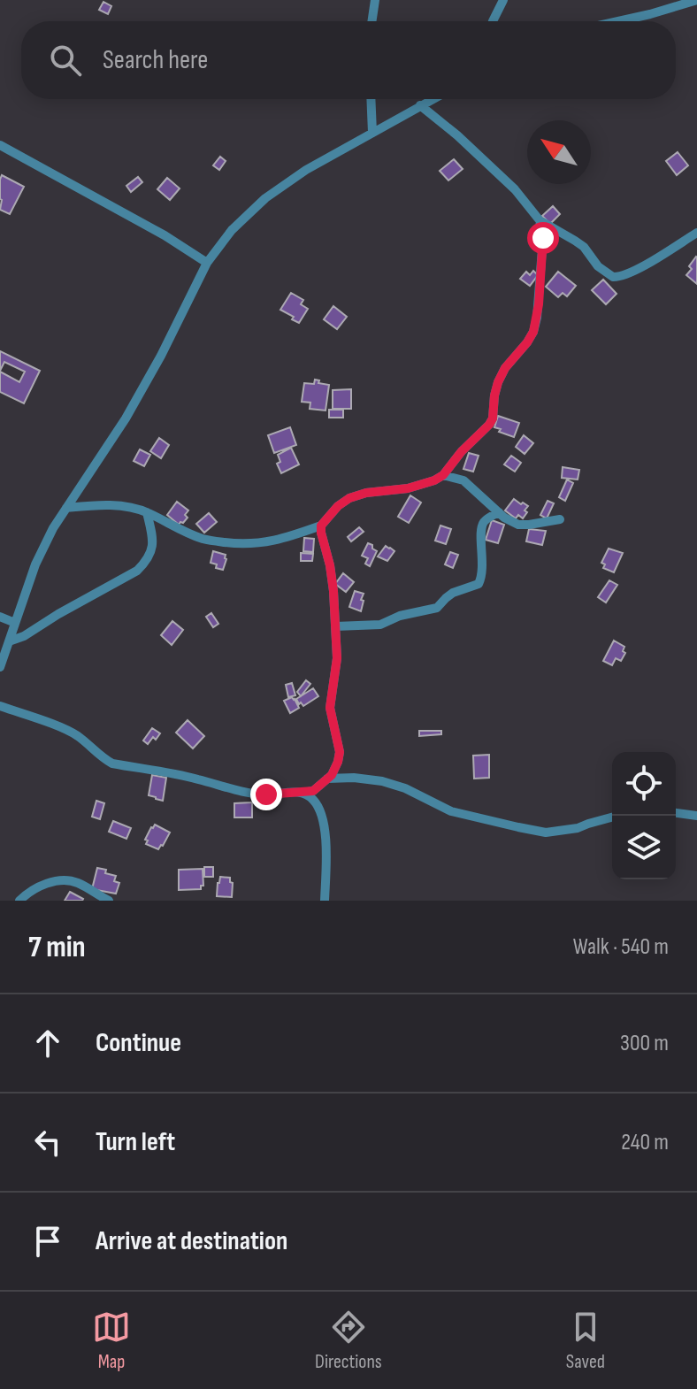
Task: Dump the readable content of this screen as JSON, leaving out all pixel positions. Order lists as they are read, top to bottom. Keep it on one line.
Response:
{"north":"top left","page":{"search":"Search here","heading":["7 min","Walk · 540 m"],"list":[["Continue","300 m"],["Turn left","240 m"],"Arrive at destination"],"nav":["Map","Directions","Saved"]}}
